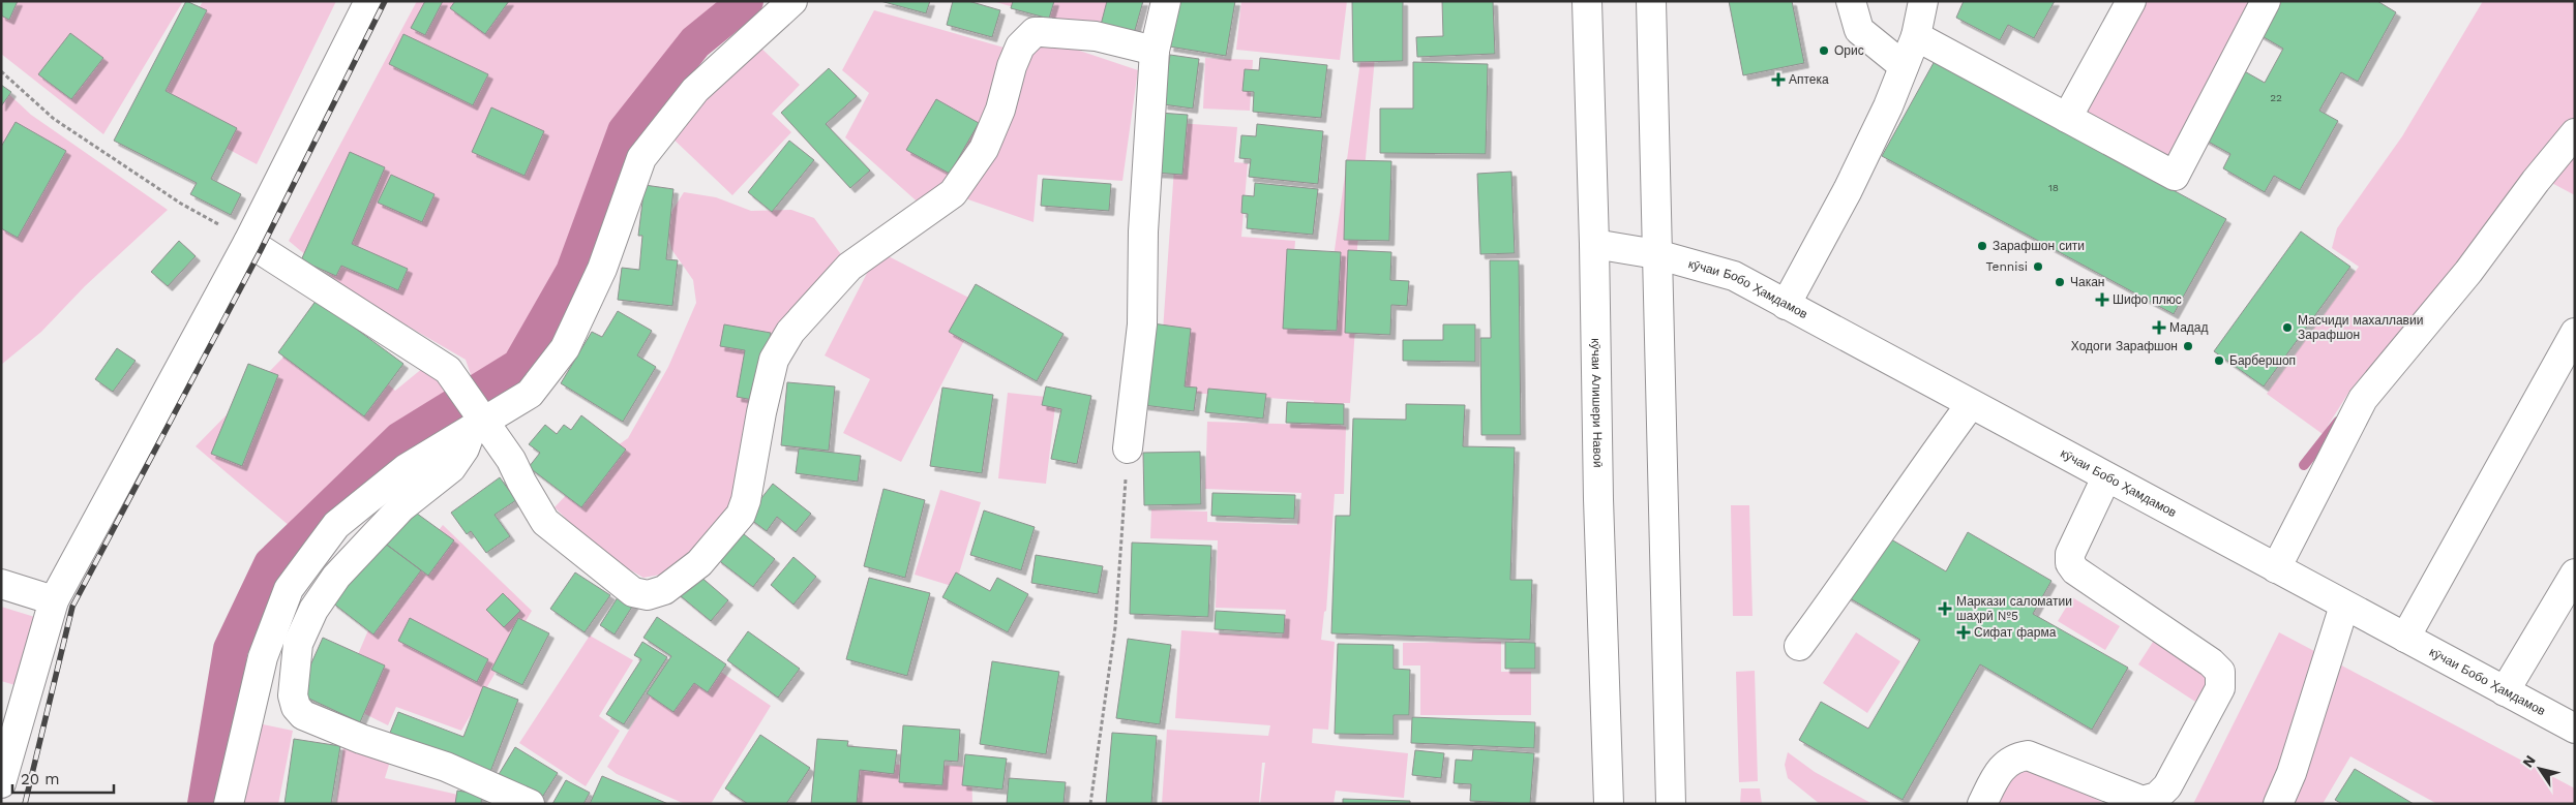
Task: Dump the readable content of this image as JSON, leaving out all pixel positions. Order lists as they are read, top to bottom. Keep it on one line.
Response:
{"streets":{"street":["кӯчаи Бобо Ҳамдамов","кӯчаи Алишери Навоӣ"]},"crossings":[["кӯчаи Бобо Ҳамдамов","кӯчаи Алишери Навоӣ"]],"places":{"other":["Орис","Зарафшон сити","Tennisi","Чакан","Масчиди махаллавии Зарафшон","Ходоги Зарафшон","Барбершоп"],"health":["Аптека","Шифо плюс","Мадад","Маркази саломатии шаҳрӣ №5","Сифат фарма"]},"house_numbers":["22","18"],"scale_bar":"20 m","north":"top left"}
